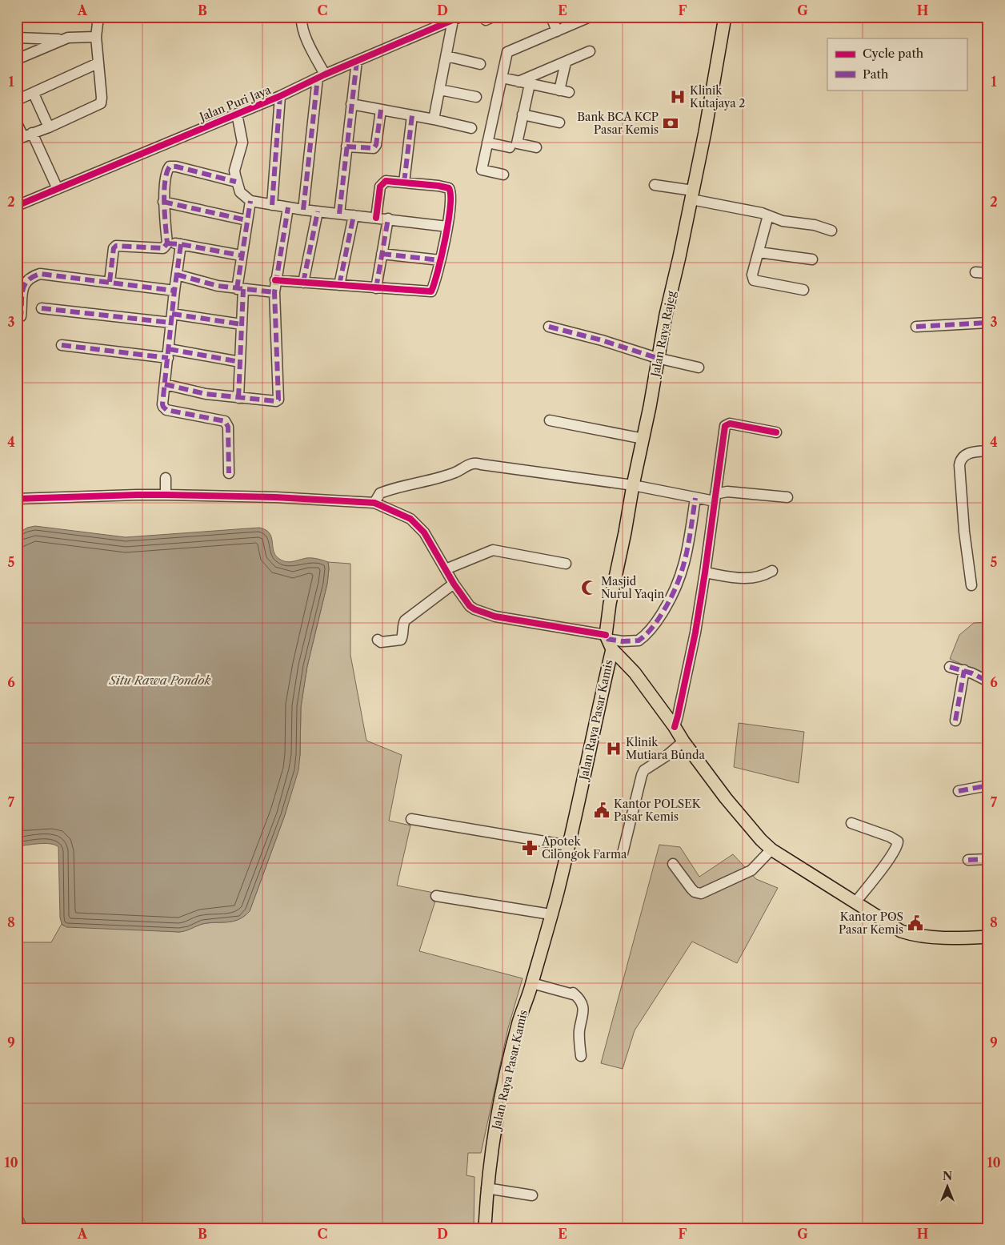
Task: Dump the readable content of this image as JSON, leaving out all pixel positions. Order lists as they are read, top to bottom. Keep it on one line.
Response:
{"streets":{"main road":["Jalan Raya Rajeg","Jalan Raya Pasar Kamis"],"street":["Jalan Puri Jaya"]},"crossings":[["Jalan Raya Rajeg","Jalan Raya Pasar Kamis"]],"water":["Situ Rawa Pondok"],"places":{"hospital":["Klinik Kutajaya 2","Klinik Mutiara Bunda"],"bank":["Bank BCA KCP Pasar Kemis"],"mosque":["Masjid Nurul Yaqin"],"public building":["Kantor POLSEK Pasar Kemis","Kantor POS Pasar Kemis"],"pharmacy":["Apotek Cilongok Farma"]},"legend":["Cycle path","Path"],"north":"top","grid":{"columns":["A","B","C","D","E","F","G","H"],"rows":["1","2","3","4","5","6","7","8","9","10"]}}
